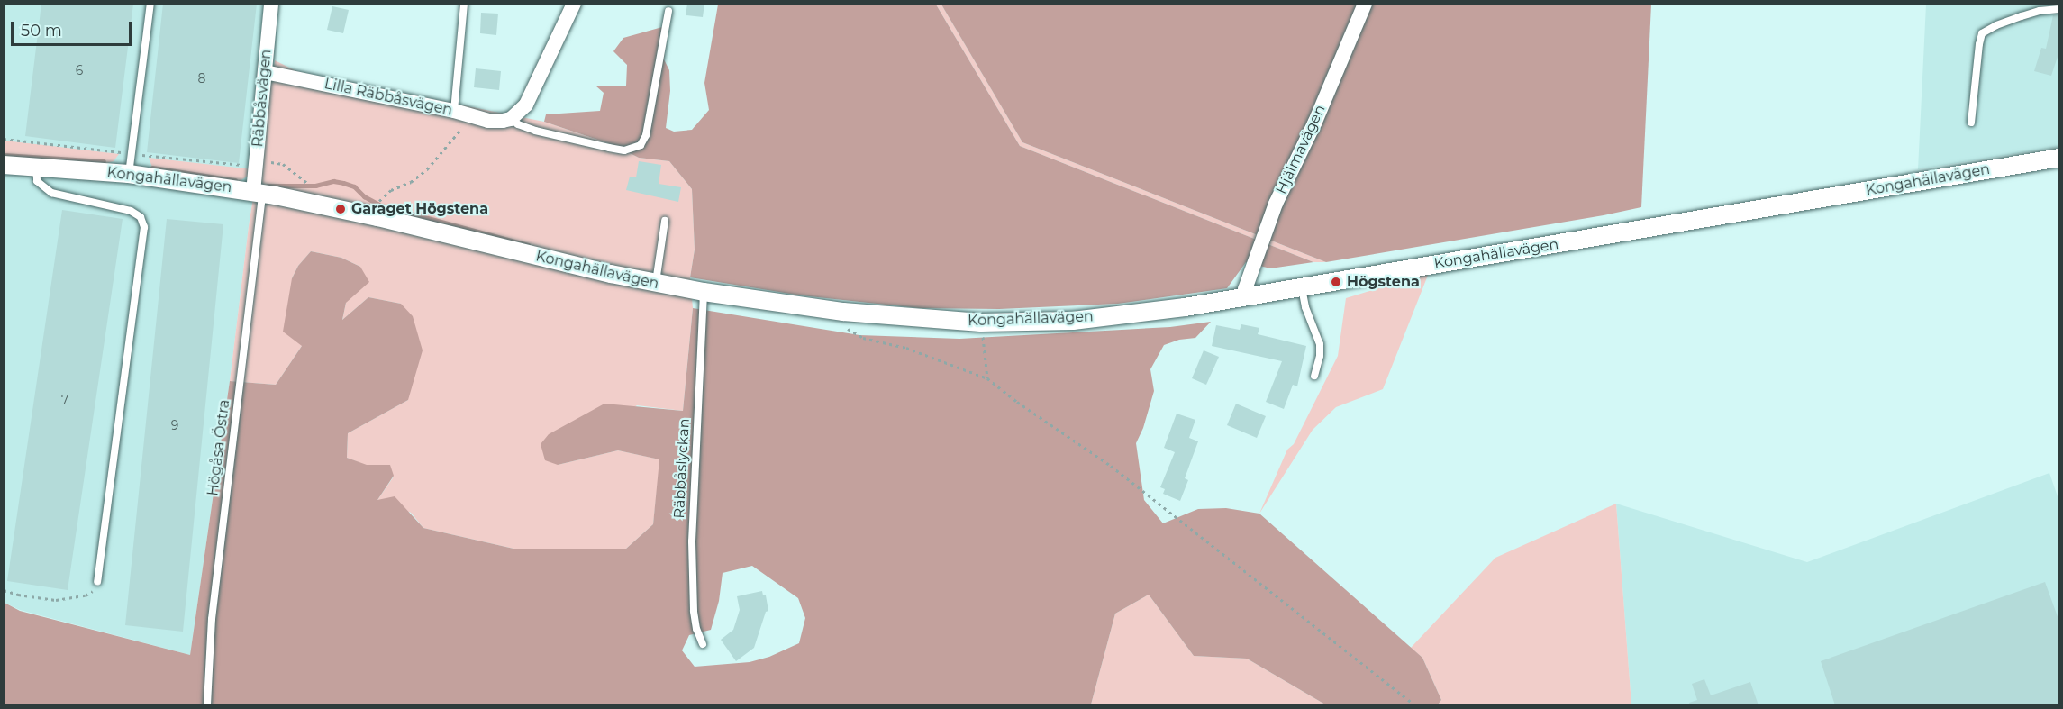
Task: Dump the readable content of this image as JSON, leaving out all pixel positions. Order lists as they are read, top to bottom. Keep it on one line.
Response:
{"streets":{"street":["Lilla Räbbåsvägen","Räbbåsvägen","Hjälmavägen","Kongahällavägen"],"lane":["Högåsa Östra","Räbbåslyckan"]},"crossings":[["Lilla Räbbåsvägen","Räbbåsvägen"],["Räbbåsvägen","Kongahällavägen"],["Räbbåsvägen","Högåsa Östra"],["Hjälmavägen","Kongahällavägen"],["Kongahällavägen","Högåsa Östra"],["Kongahällavägen","Räbbåslyckan"]],"places":["Garaget Högstena","Högstena"],"house_numbers":["6","8","7","9"],"scale_bar":"50 m"}
